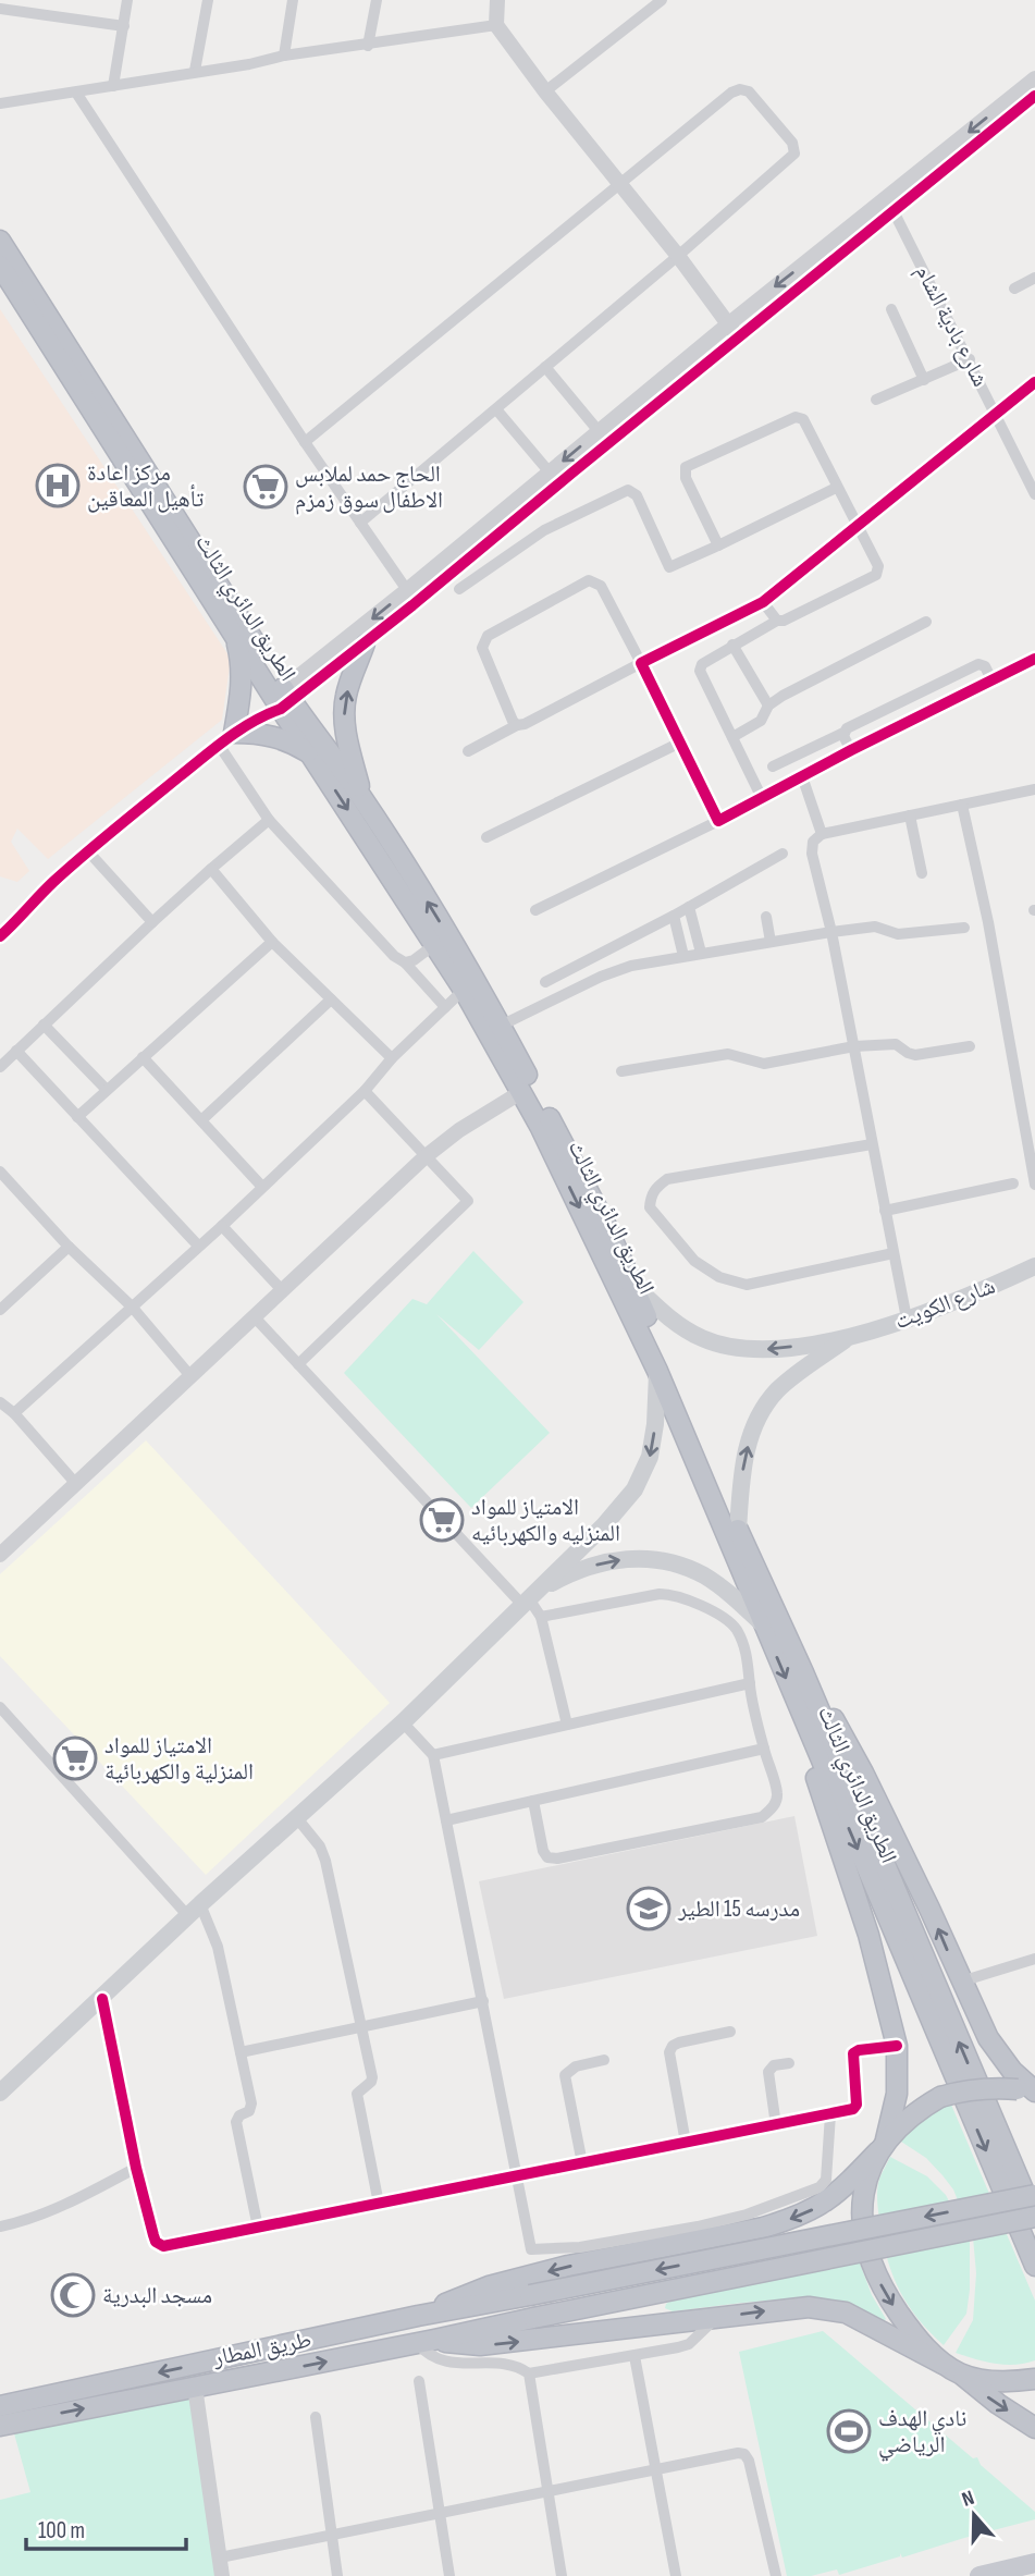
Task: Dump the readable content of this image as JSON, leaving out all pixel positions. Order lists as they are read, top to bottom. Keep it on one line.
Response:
{"streets":{"highway":["الطريق الدائري الثالث","طريق المطار"],"main road":["شارع الكويت"],"street":["شارع بادية الشام"]},"crossings":[["الطريق الدائري الثالث","شارع الكويت"],["الطريق الدائري الثالث","طريق المطار"]],"places":{"hospital":["مركز اعادة تأهيل المعاقين"],"supermarket":["الحاج حمد لملابس الاطفال سوق زمزم","الامتياز للمواد المنزليه والكهربائيه","الامتياز للمواد المنزلية والكهربائية"],"school or university":["مدرسه 15 الطير"],"mosque":["مسجد البدرية"],"sports":["نادي الهدف الرياضي"]},"scale_bar":"100 m","north":"top"}
